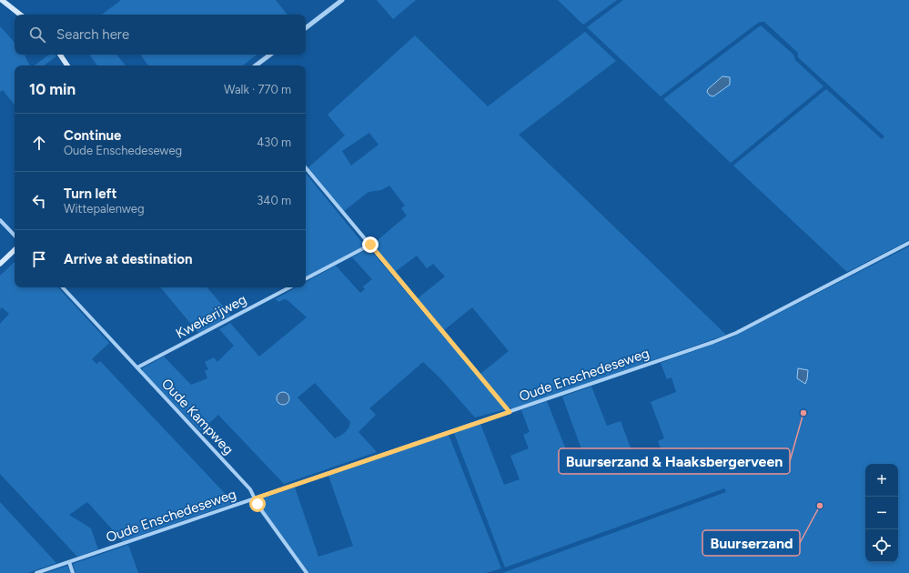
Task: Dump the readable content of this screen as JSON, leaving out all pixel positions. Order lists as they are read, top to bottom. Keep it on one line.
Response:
{"streets":{"street":["Kwekerijweg","Oude Enschedeseweg","Oude Kampweg"]},"crossings":[["Kwekerijweg","Oude Kampweg"],["Oude Enschedeseweg","Oude Kampweg"]],"places":["Buurserzand & Haaksbergerveen","Buurserzand"],"page":{"search":"Search here","heading":["10 min","Walk · 770 m"],"list":[["Continue","Oude Enschedeseweg","430 m"],["Turn left","Wittepalenweg","340 m"],"Arrive at destination"],"map_buttons":["+","−"]}}
